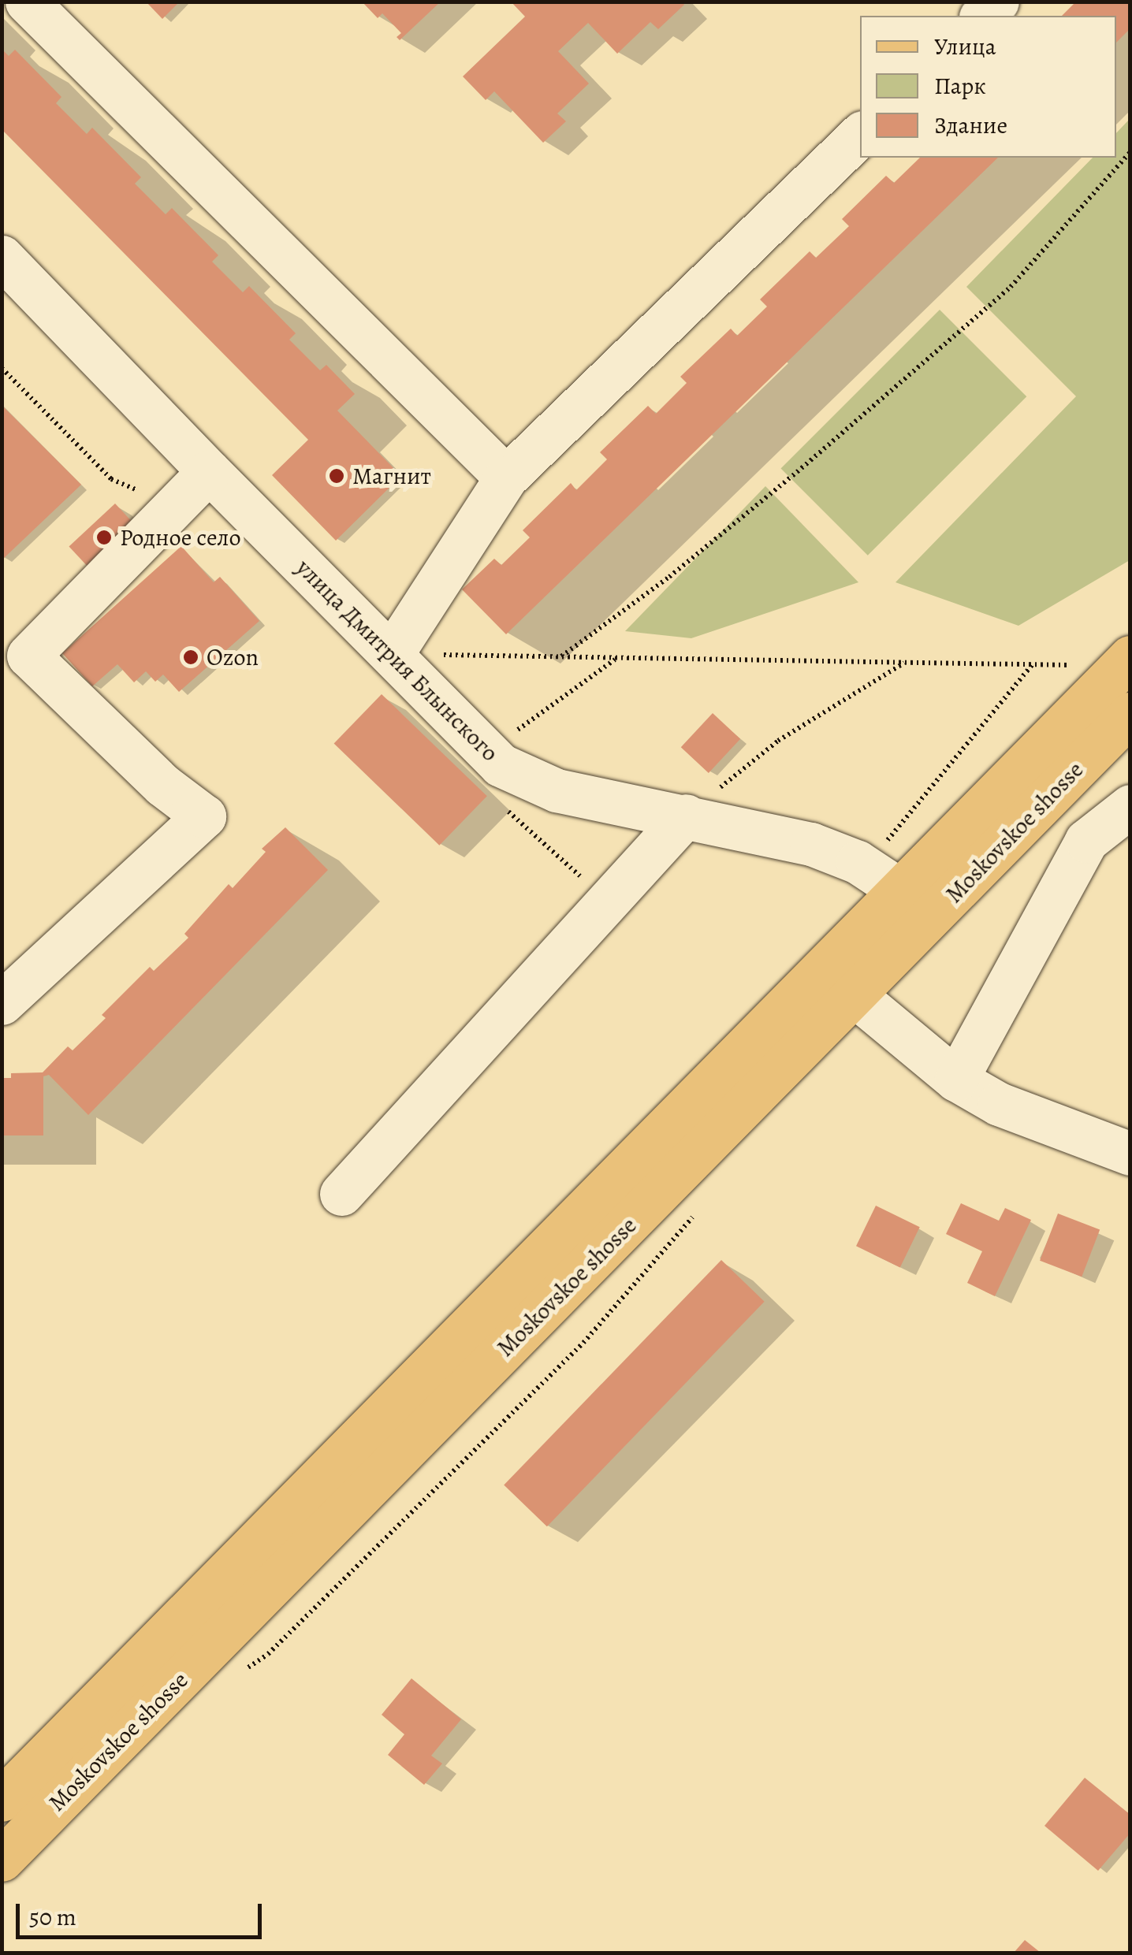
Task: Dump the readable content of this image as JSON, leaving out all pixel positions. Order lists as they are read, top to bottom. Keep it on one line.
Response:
{"streets":{"main road":["Moskovskoe shosse"],"street":["улица Дмитрия Блынского"]},"crossings":[["улица Дмитрия Блынского","Moskovskoe shosse"]],"places":["Магнит","Родное село","Ozon"],"legend":["Улица","Парк","Здание"],"scale_bar":"50 m"}
